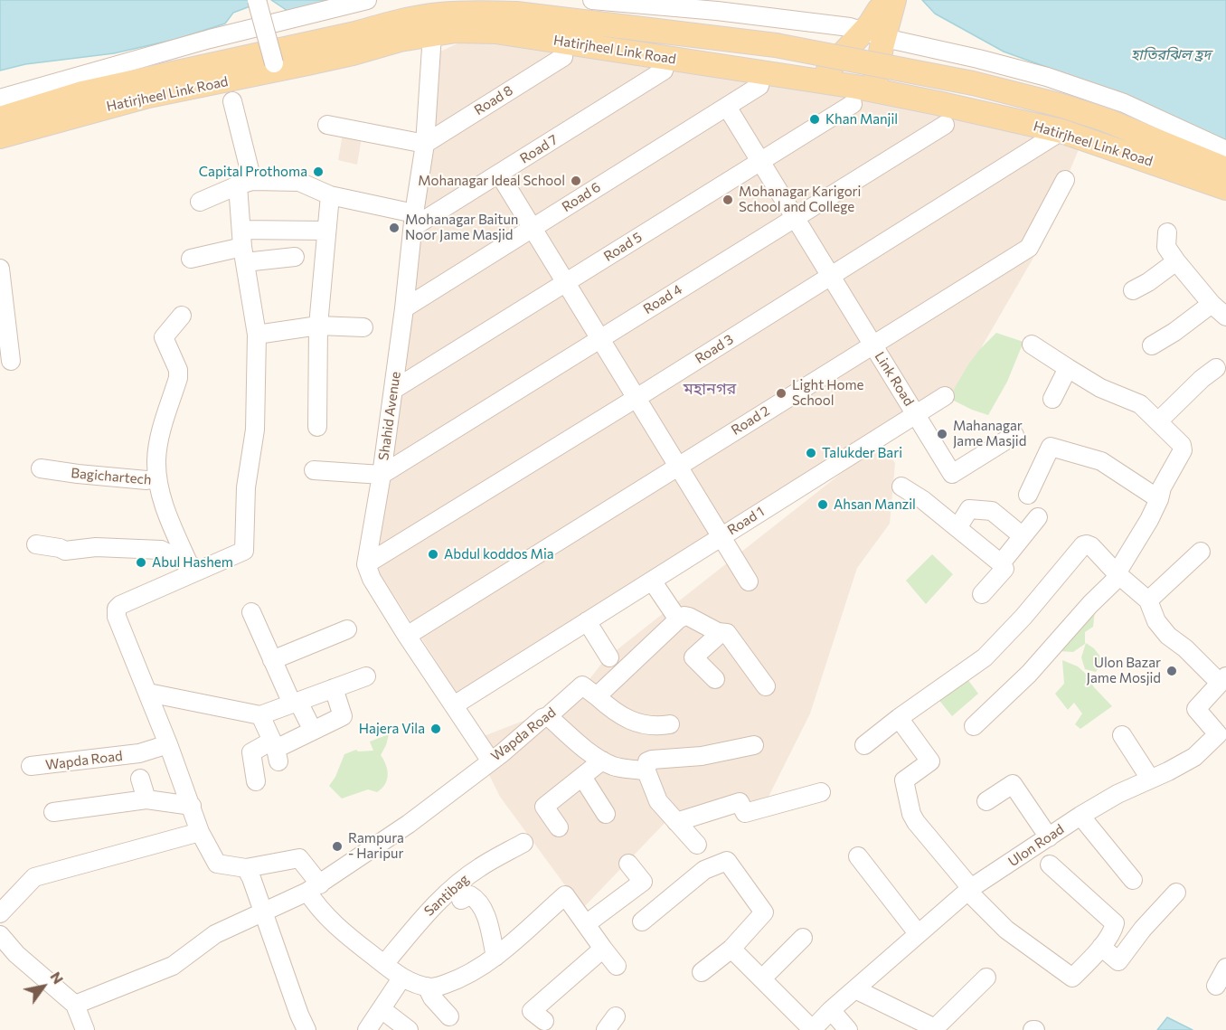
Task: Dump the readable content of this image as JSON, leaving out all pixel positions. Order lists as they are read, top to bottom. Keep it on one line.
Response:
{"streets":{"main road":["Hatirjheel Link Road"],"street":["Road 8","Road 7","Road 6","Road 5","Road 4","Road 3","Link Road","Shahid Avenue","Road 2","Bagichartech","Road 1","Wapda Road","Ulon Road","Santibag"]},"crossings":[["Hatirjheel Link Road","Road 5"],["Hatirjheel Link Road","Road 3"],["Hatirjheel Link Road","Shahid Avenue"],["Road 8","Shahid Avenue"],["Road 7","Shahid Avenue"],["Road 6","Link Road"],["Road 6","Shahid Avenue"],["Road 5","Link Road"],["Road 5","Shahid Avenue"],["Road 4","Link Road"],["Road 4","Shahid Avenue"],["Road 3","Link Road"],["Road 3","Shahid Avenue"],["Link Road","Road 2"],["Link Road","Road 1"]],"districts":["মহানগর"],"water":["হাতিরঝিল হ্রদ"],"places":["Khan Manjil","Capital Prothoma","Mohanagar Ideal School","Mohanagar Karigori School and College","Mohanagar Baitun Noor Jame Masjid","Light Home School","Mahanagar Jame Masjid","Talukder Bari","Ahsan Manzil","Abdul koddos Mia","Abul Hashem","Ulon Bazar Jame Mosjid","Hajera Vila","Rampura - Haripur"],"north":"top right"}
